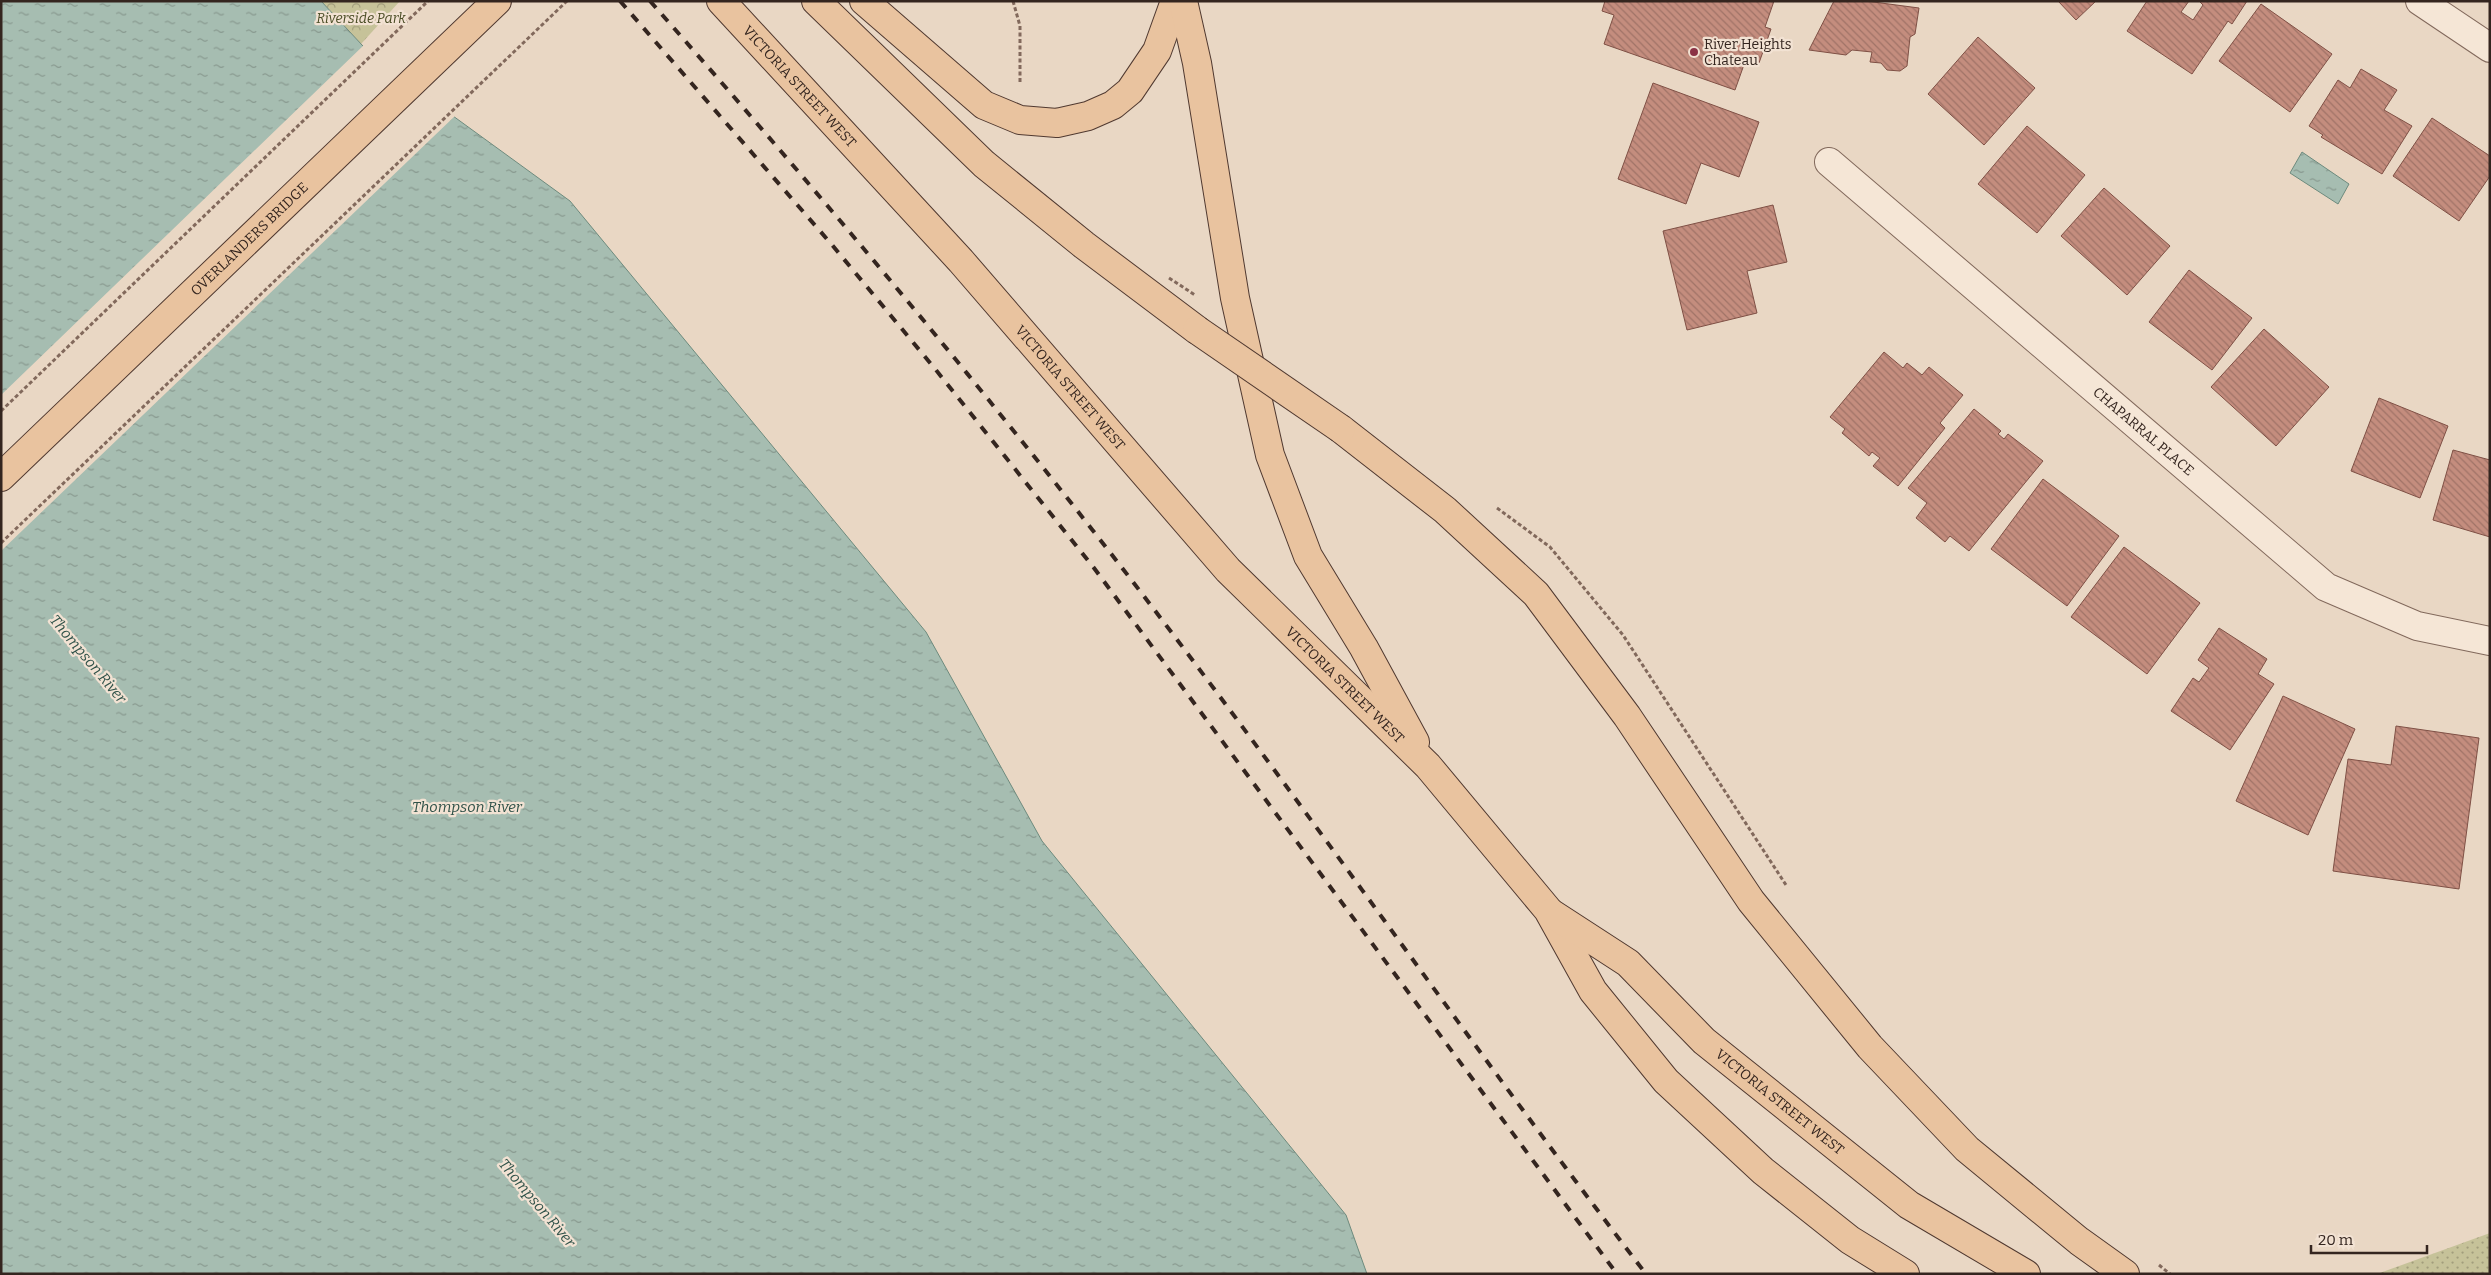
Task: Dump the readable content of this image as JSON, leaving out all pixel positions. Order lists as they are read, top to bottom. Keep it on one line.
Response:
{"streets":{"main road":["VICTORIA STREET WEST","OVERLANDERS BRIDGE"],"street":["CHAPARRAL PLACE"]},"water":["Thompson River"],"parks":["Riverside Park"],"places":["River Heights Chateau"],"scale_bar":"20 m"}
